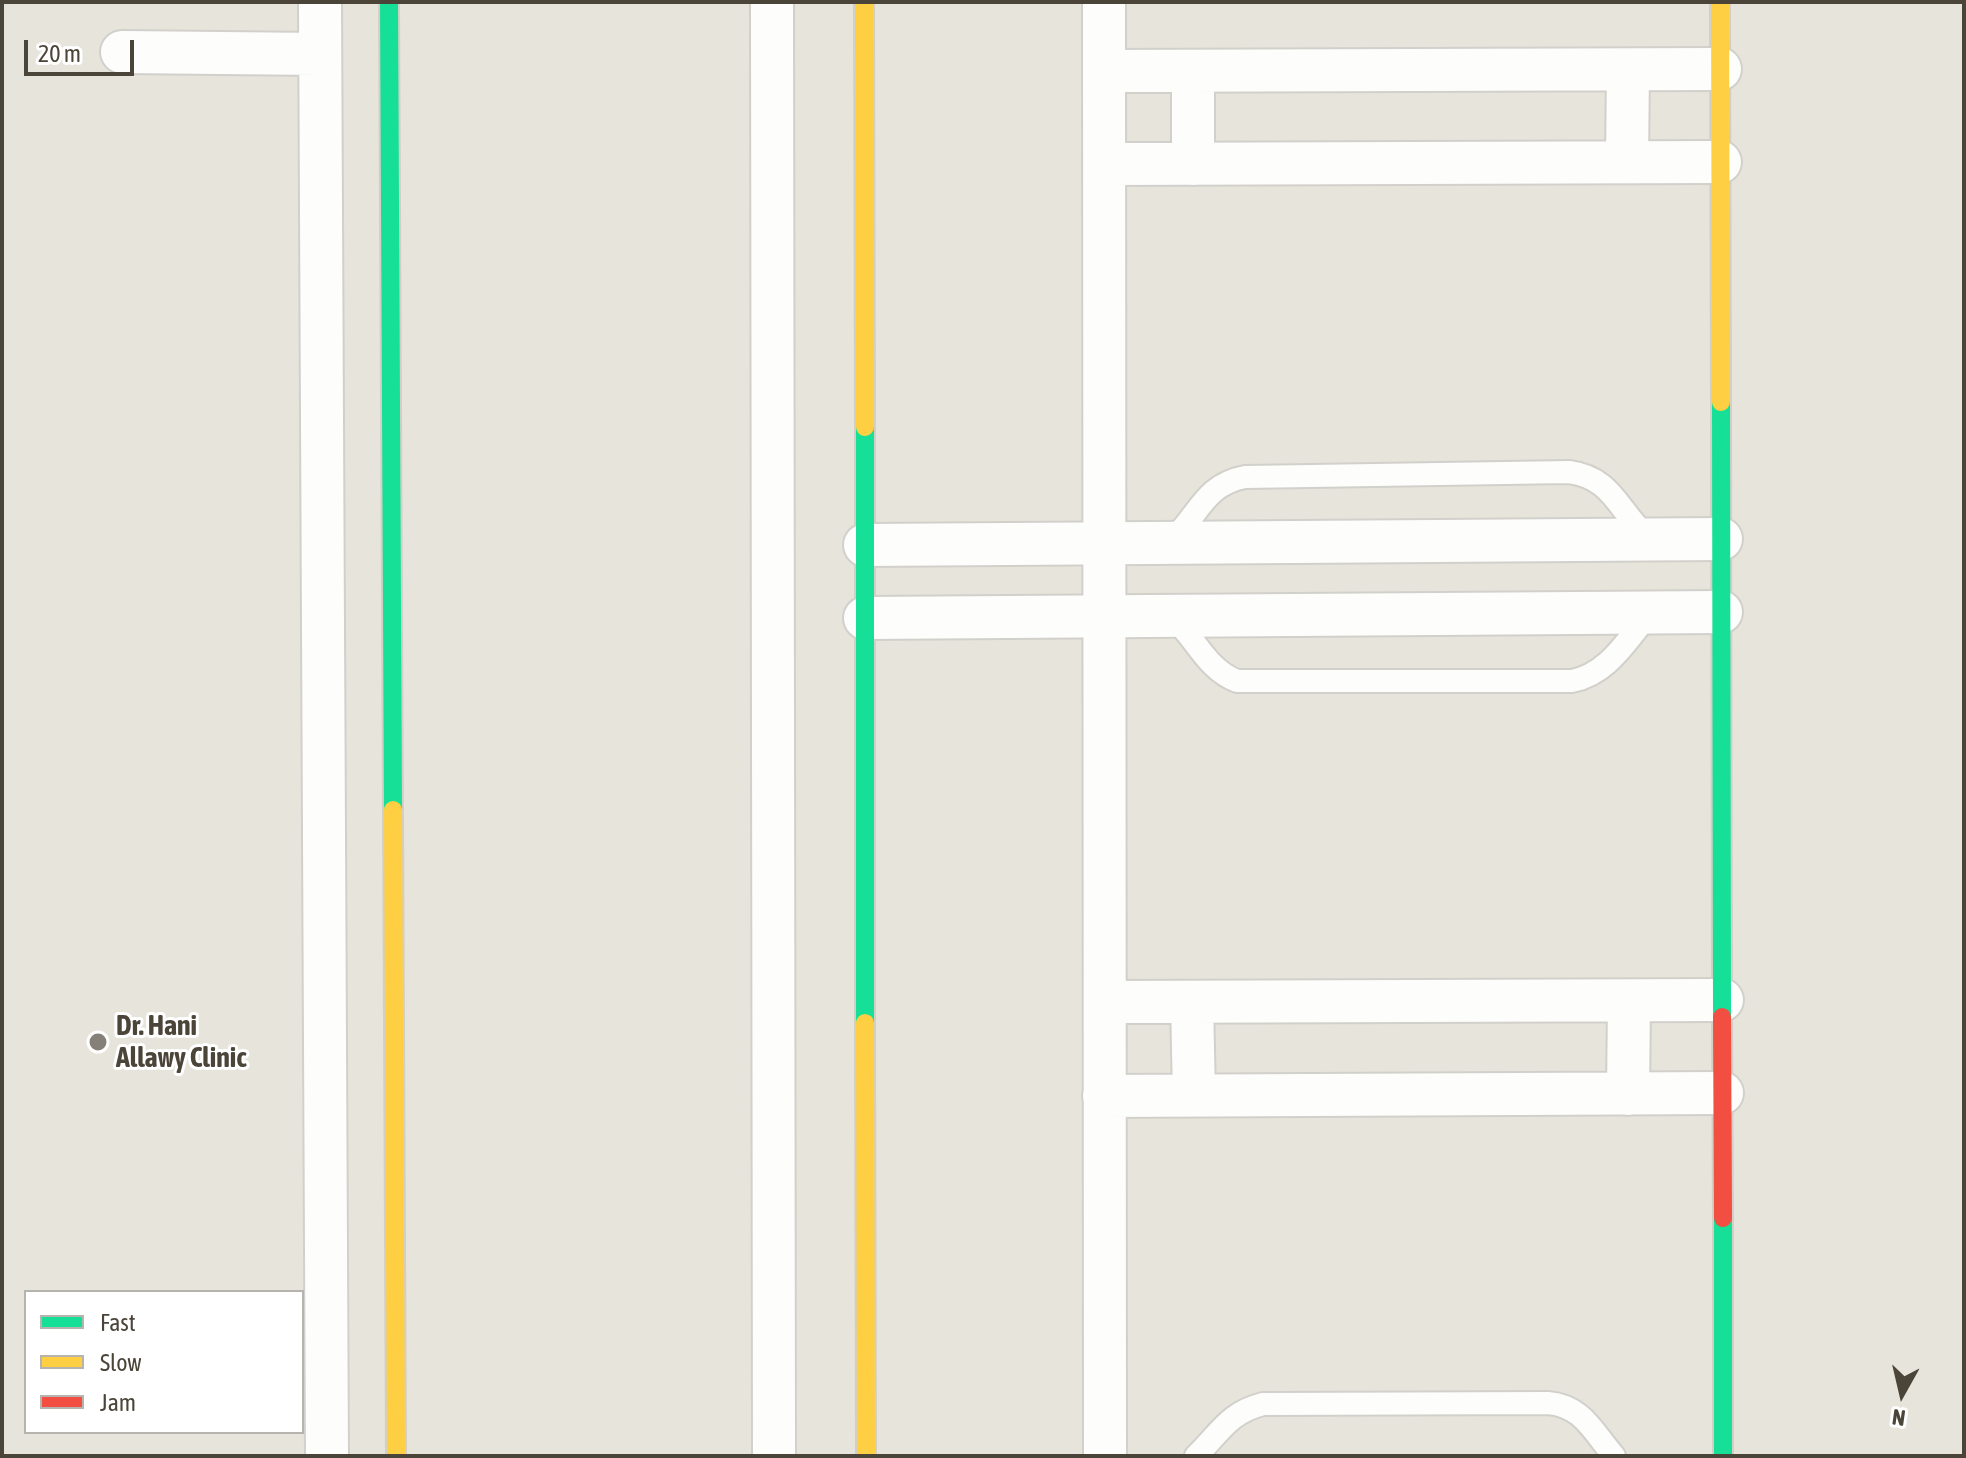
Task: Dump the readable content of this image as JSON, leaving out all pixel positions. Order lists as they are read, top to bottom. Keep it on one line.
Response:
{"places":["Dr. Hani Allawy Clinic"],"legend":["Fast","Slow","Jam"],"scale_bar":"20 m","north":"bottom"}
